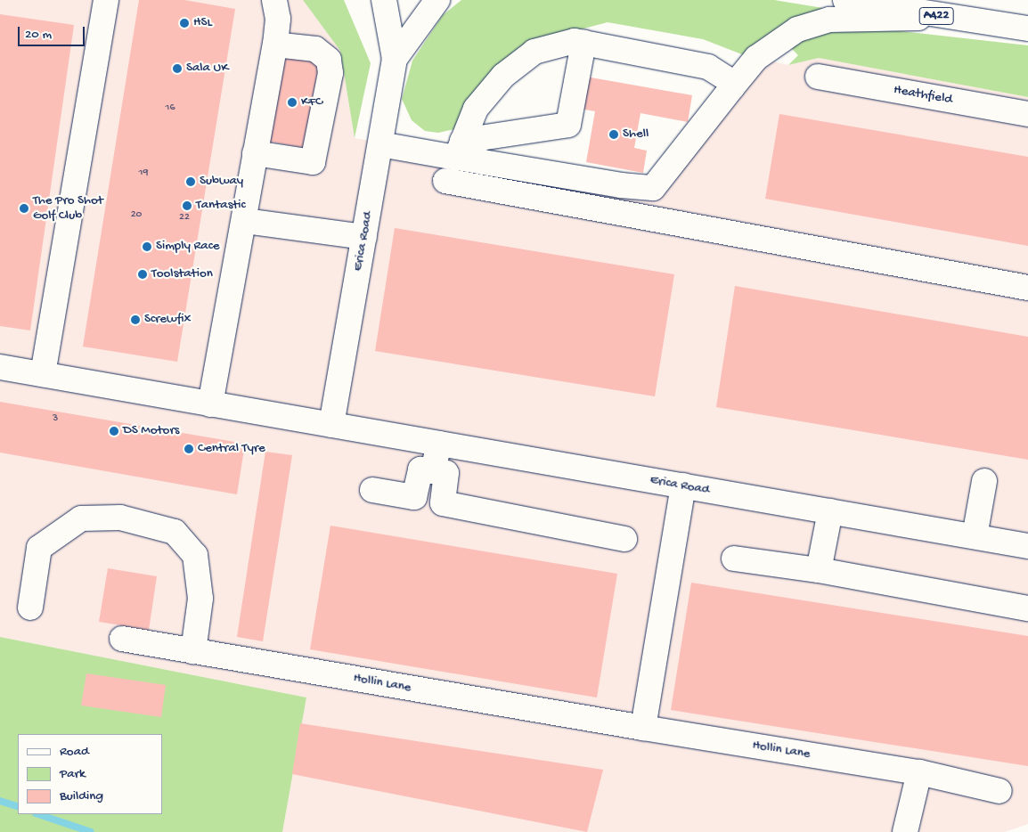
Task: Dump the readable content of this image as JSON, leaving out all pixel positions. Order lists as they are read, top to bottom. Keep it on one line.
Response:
{"streets":{"street":["A422","Heathfield","Erica Road","Hollin Lane"]},"places":["HSL","Sala UK","KFC","Shell","Subway","Tantastic","The Pro Shot Golf Club","Simply Race","Toolstation","Screwfix","DS Motors","Central Tyre"],"house_numbers":["16","19","20","22","3"],"legend":["Road","Park","Building"],"scale_bar":"20 m"}
